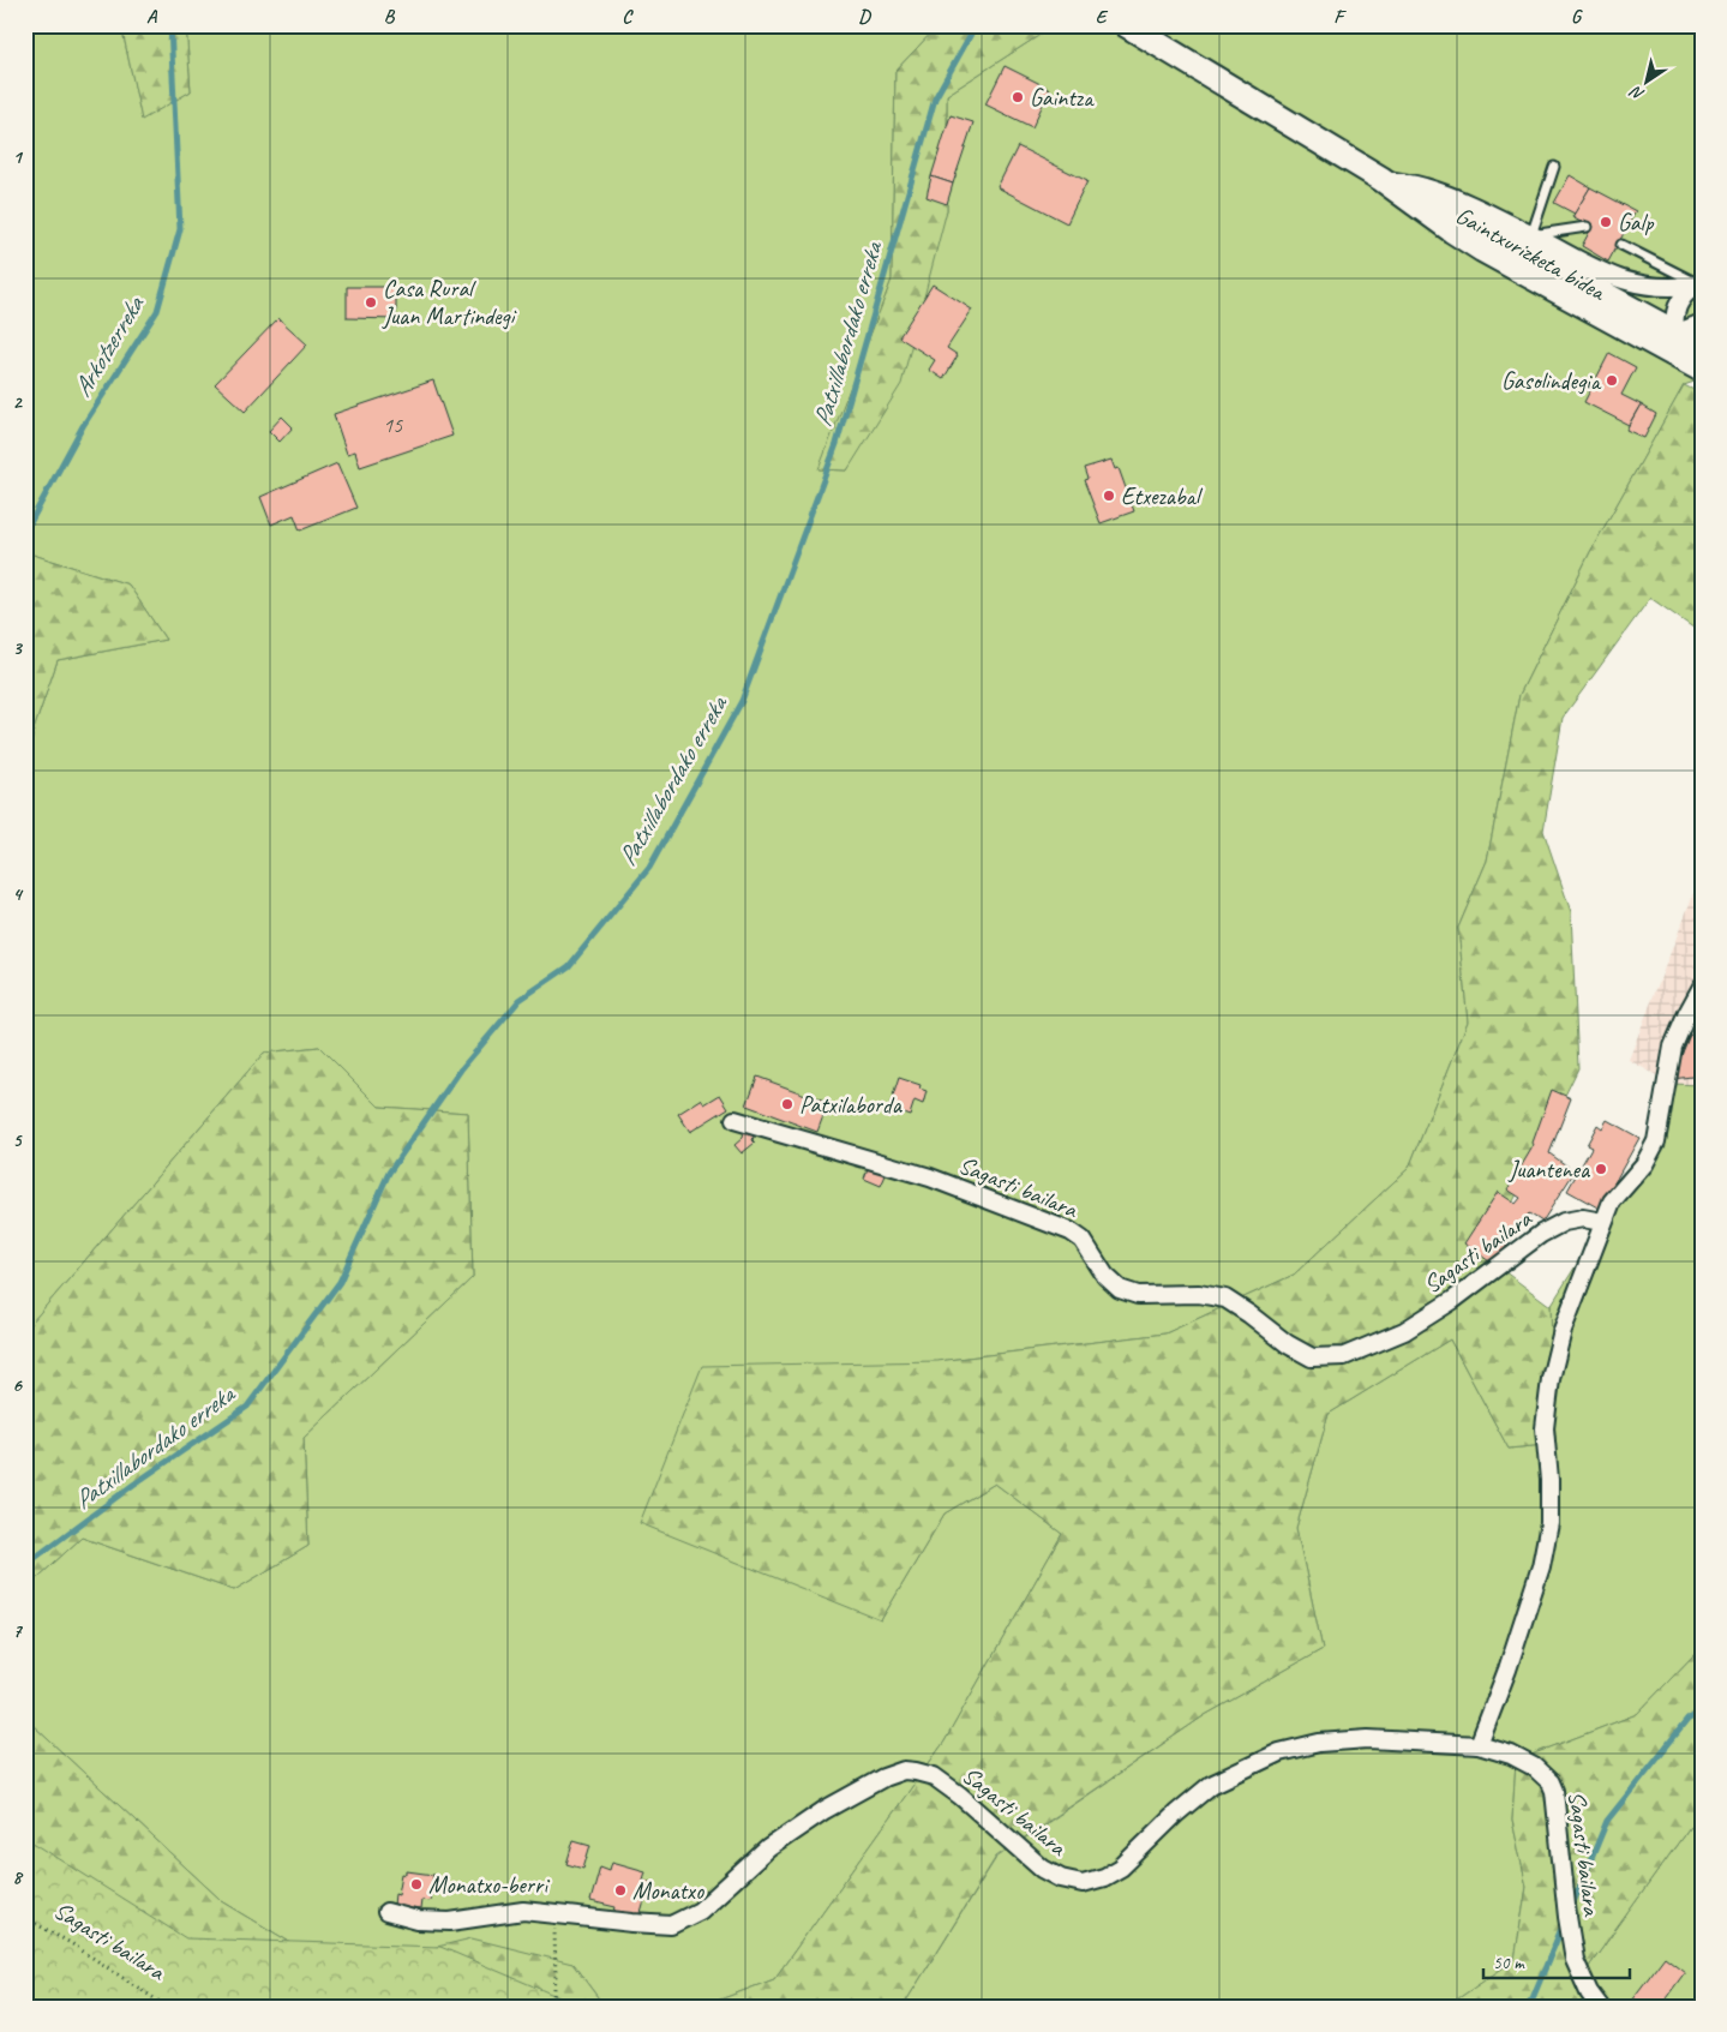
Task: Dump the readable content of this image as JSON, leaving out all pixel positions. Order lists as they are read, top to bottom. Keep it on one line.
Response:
{"streets":{"main road":["Gaintxurizketa bidea"],"street":["Sagasti bailara"]},"water":["Patxillabordako erreka","Arkotzerreka"],"places":["Gaintza","Galp","Casa Rural Juan Martindegi","Gasolindegia","Etxezabal","Patxilaborda","Juantenea","Monatxo-berri","Monatxo"],"house_numbers":["15"],"scale_bar":"50 m","north":"bottom left","grid":{"columns":["A","B","C","D","E","F","G"],"rows":["1","2","3","4","5","6","7","8"]}}
